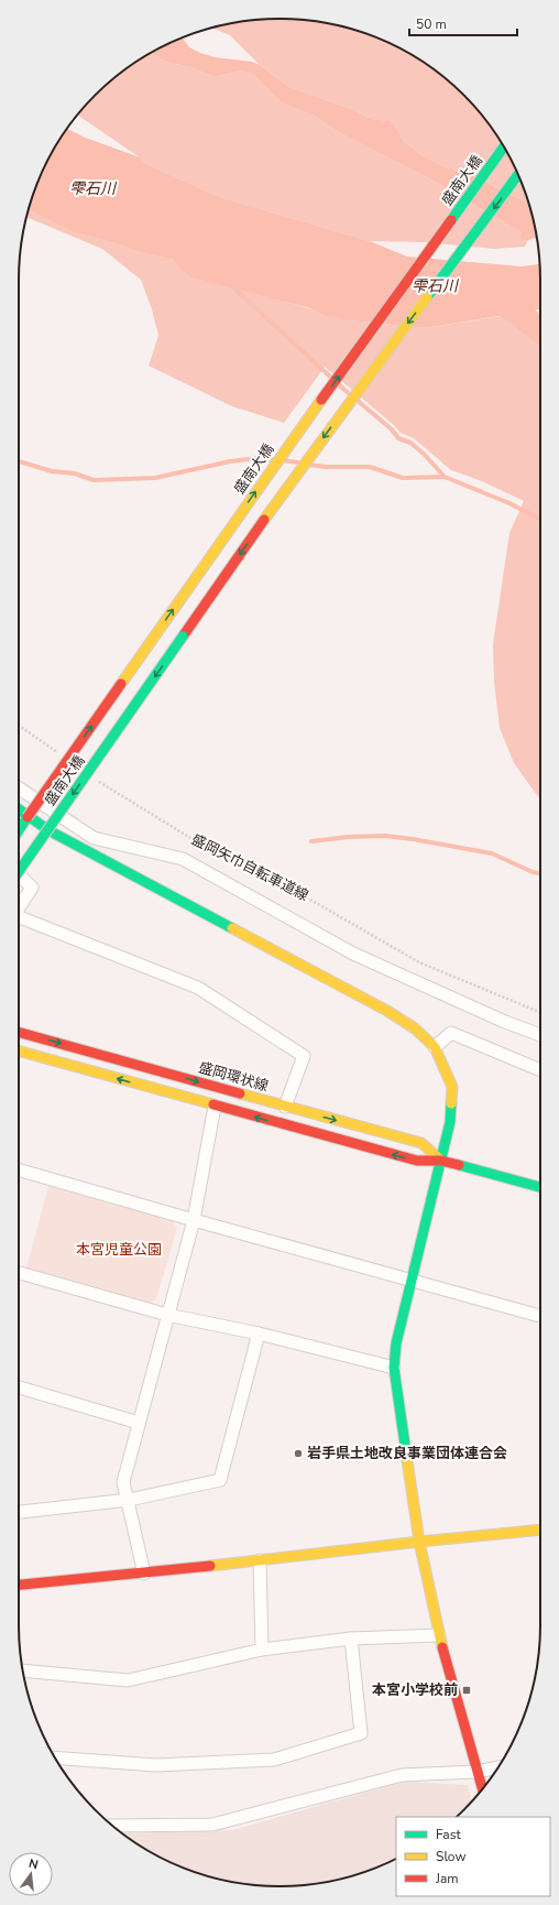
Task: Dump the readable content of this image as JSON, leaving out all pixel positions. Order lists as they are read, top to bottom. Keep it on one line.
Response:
{"streets":{"street":["盛南大橋","盛岡環状線"],"path":["盛岡矢巾自転車道線"]},"water":["雫石川"],"parks":["本宮児童公園"],"places":{"other":["岩手県土地改良事業団体連合会"],"transit":["本宮小学校前"]},"legend":["Fast","Slow","Jam"],"scale_bar":"50 m","north":"top"}
